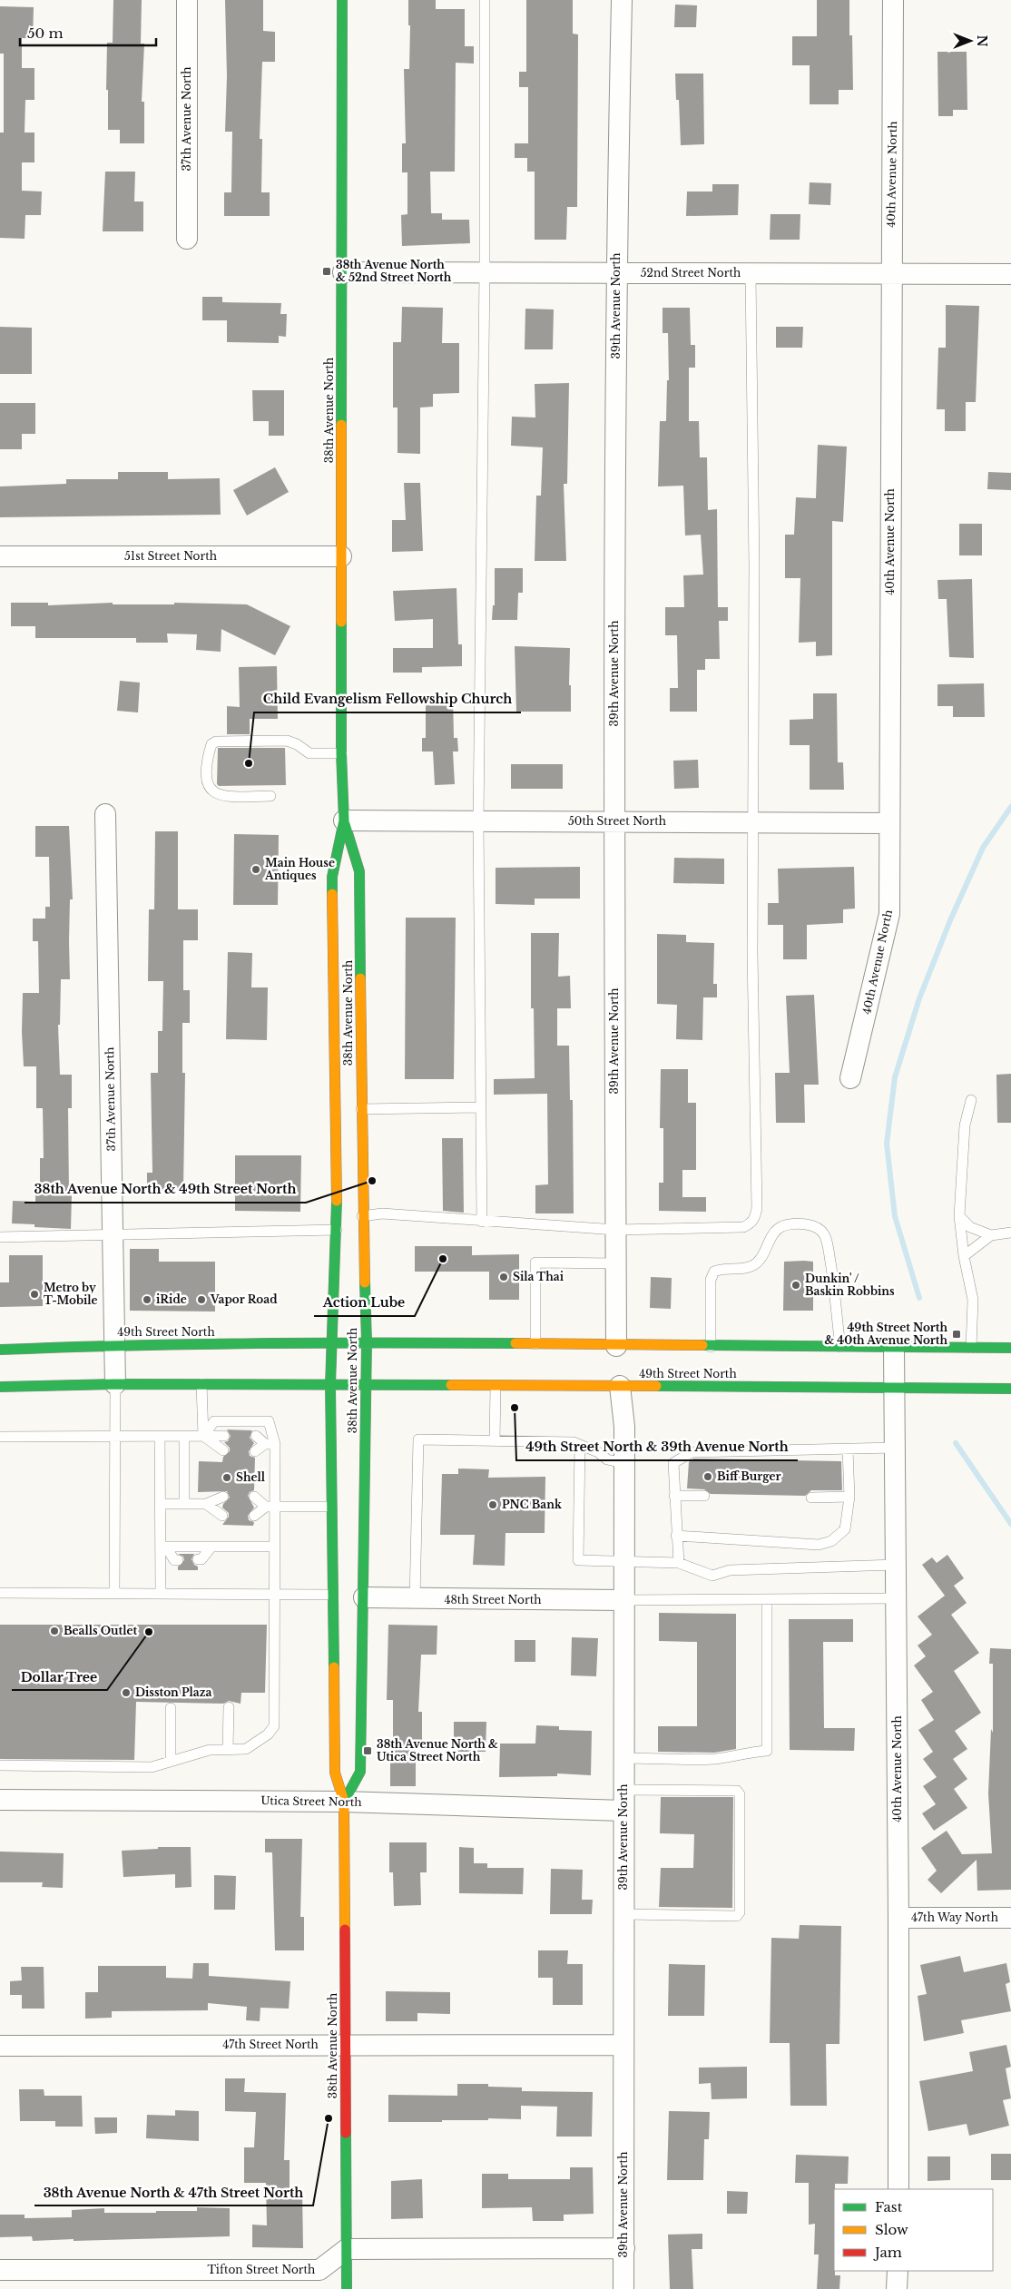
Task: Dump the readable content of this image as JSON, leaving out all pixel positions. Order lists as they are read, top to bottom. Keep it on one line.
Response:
{"streets":{"main road":["38th Avenue North","49th Street North"],"street":["37th Avenue North","40th Avenue North","52nd Street North","39th Avenue North","51st Street North","50th Street North","48th Street North","Utica Street North","47th Way North","47th Street North","Tifton Street North"]},"crossings":[["37th Avenue North","49th Street North"],["40th Avenue North","52nd Street North"],["40th Avenue North","50th Street North"],["40th Avenue North","49th Street North"],["40th Avenue North","47th Way North"],["52nd Street North","39th Avenue North"],["52nd Street North","38th Avenue North"],["39th Avenue North","50th Street North"],["39th Avenue North","49th Street North"],["39th Avenue North","48th Street North"],["39th Avenue North","Utica Street North"],["39th Avenue North","47th Street North"],["38th Avenue North","51st Street North"],["38th Avenue North","50th Street North"],["38th Avenue North","49th Street North"],["38th Avenue North","48th Street North"],["38th Avenue North","Utica Street North"],["38th Avenue North","47th Street North"],["38th Avenue North","Tifton Street North"]],"places":{"transit":["38th Avenue North & 52nd Street North","49th Street North & 40th Avenue North","38th Avenue North & Utica Street North"],"other":["Child Evangelism Fellowship Church","Main House Antiques","38th Avenue North & 49th Street North","Action Lube","Sila Thai","Dunkin' / Baskin Robbins","Metro by T-Mobile","iRide","Vapor Road","49th Street North & 39th Avenue North","Biff Burger","Shell","PNC Bank","Bealls Outlet","Dollar Tree","Disston Plaza","38th Avenue North & 47th Street North"]},"legend":["Fast","Slow","Jam"],"scale_bar":"50 m","north":"right"}
